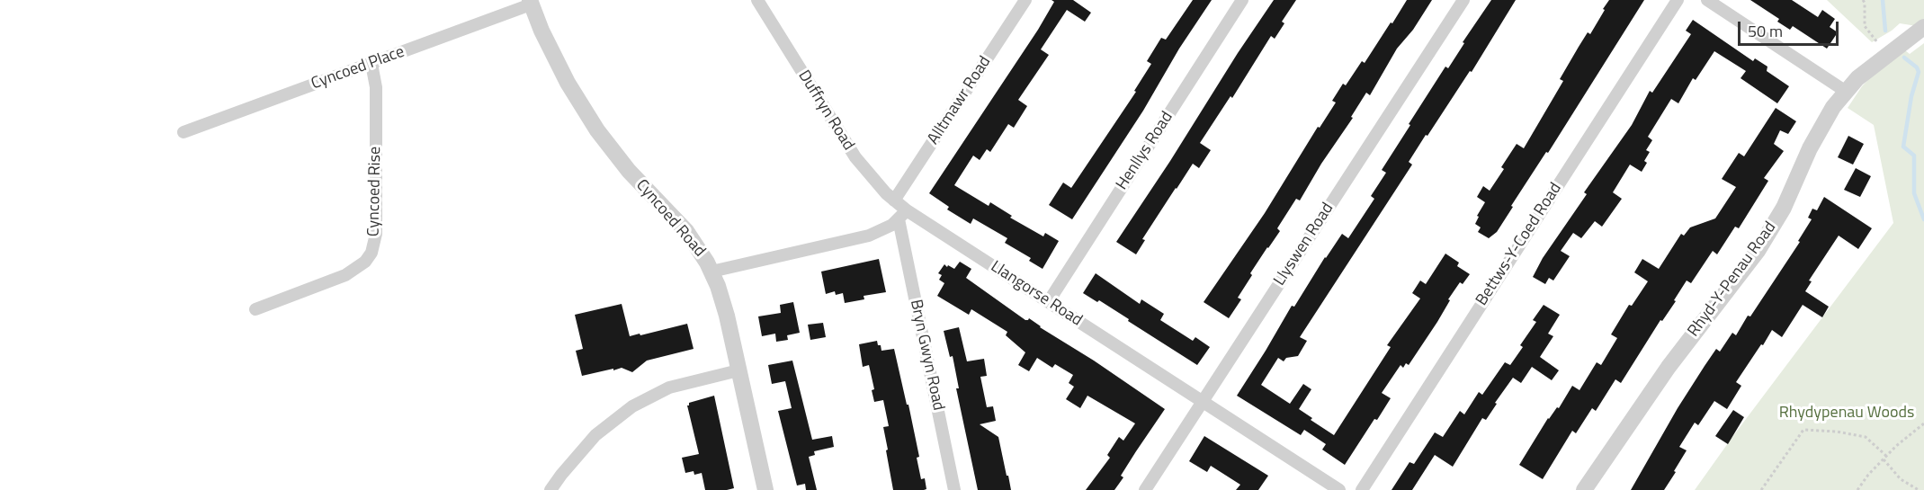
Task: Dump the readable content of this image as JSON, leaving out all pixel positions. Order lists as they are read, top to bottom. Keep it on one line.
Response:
{"streets":{"street":["Cyncoed Place","Alltmawr Road","Duffryn Road","Henllys Road","Cyncoed Rise","Cyncoed Road","Llyswen Road","Bettws-Y-Coed Road","Rhyd-Y-Penau Road","Llangorse Road","Bryn Gwyn Road"]},"crossings":[["Cyncoed Place","Cyncoed Rise"],["Cyncoed Place","Cyncoed Road"],["Alltmawr Road","Duffryn Road"],["Duffryn Road","Llangorse Road"],["Duffryn Road","Bryn Gwyn Road"],["Henllys Road","Llangorse Road"],["Llyswen Road","Llangorse Road"],["Llangorse Road","Bryn Gwyn Road"]],"parks":["Rhydypenau Woods"],"scale_bar":"50 m"}
